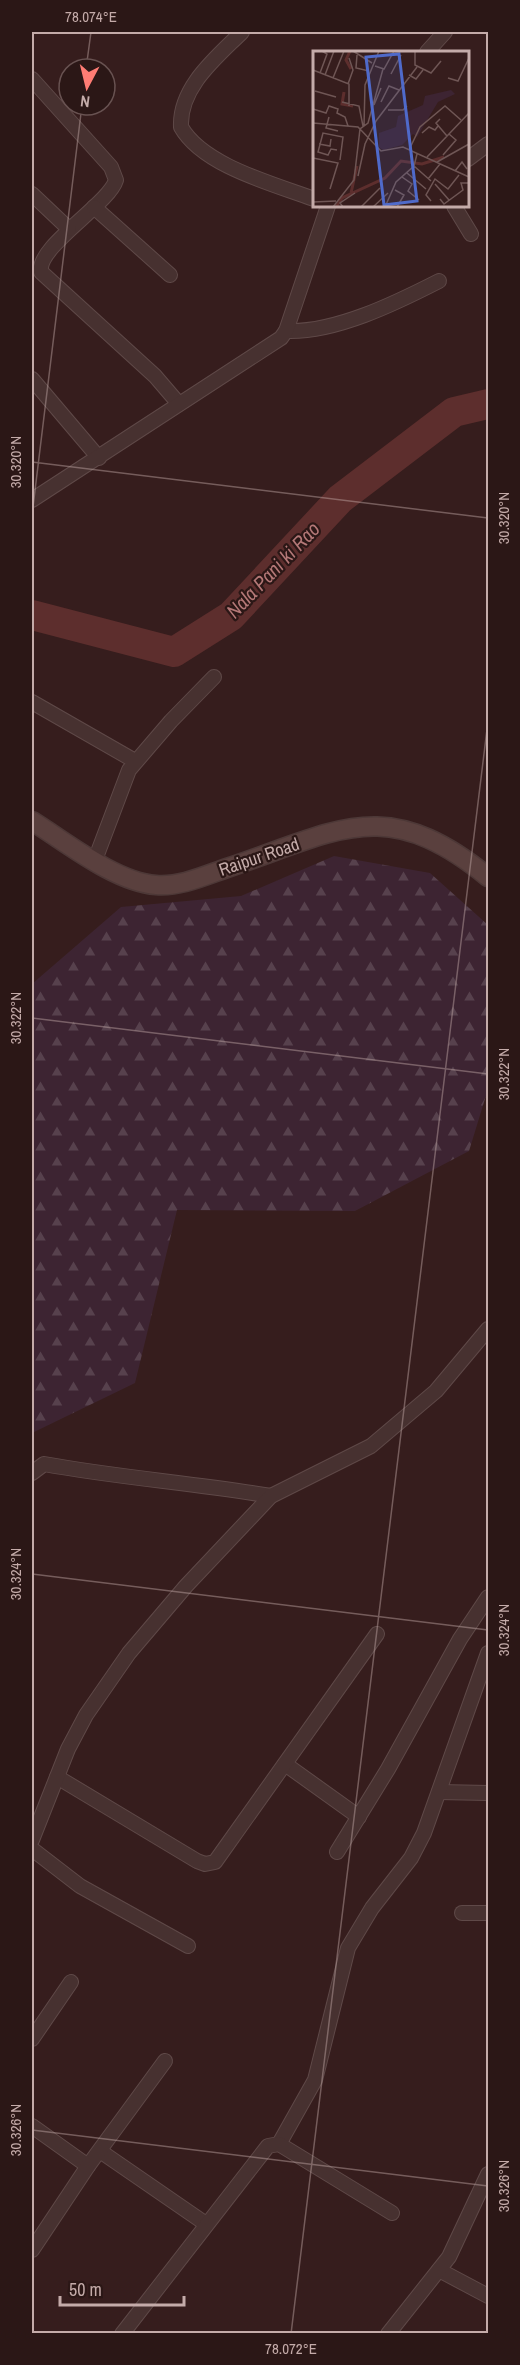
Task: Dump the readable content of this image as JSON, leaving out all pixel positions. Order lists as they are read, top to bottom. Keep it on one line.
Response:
{"streets":{"main road":["Raipur Road"]},"water":["Nala Pani ki Rao"],"scale_bar":"50 m","north":"bottom","coordinates":["78.074°E","30.320°N","30.322°N","30.324°N","30.326°N","78.072°E"]}
